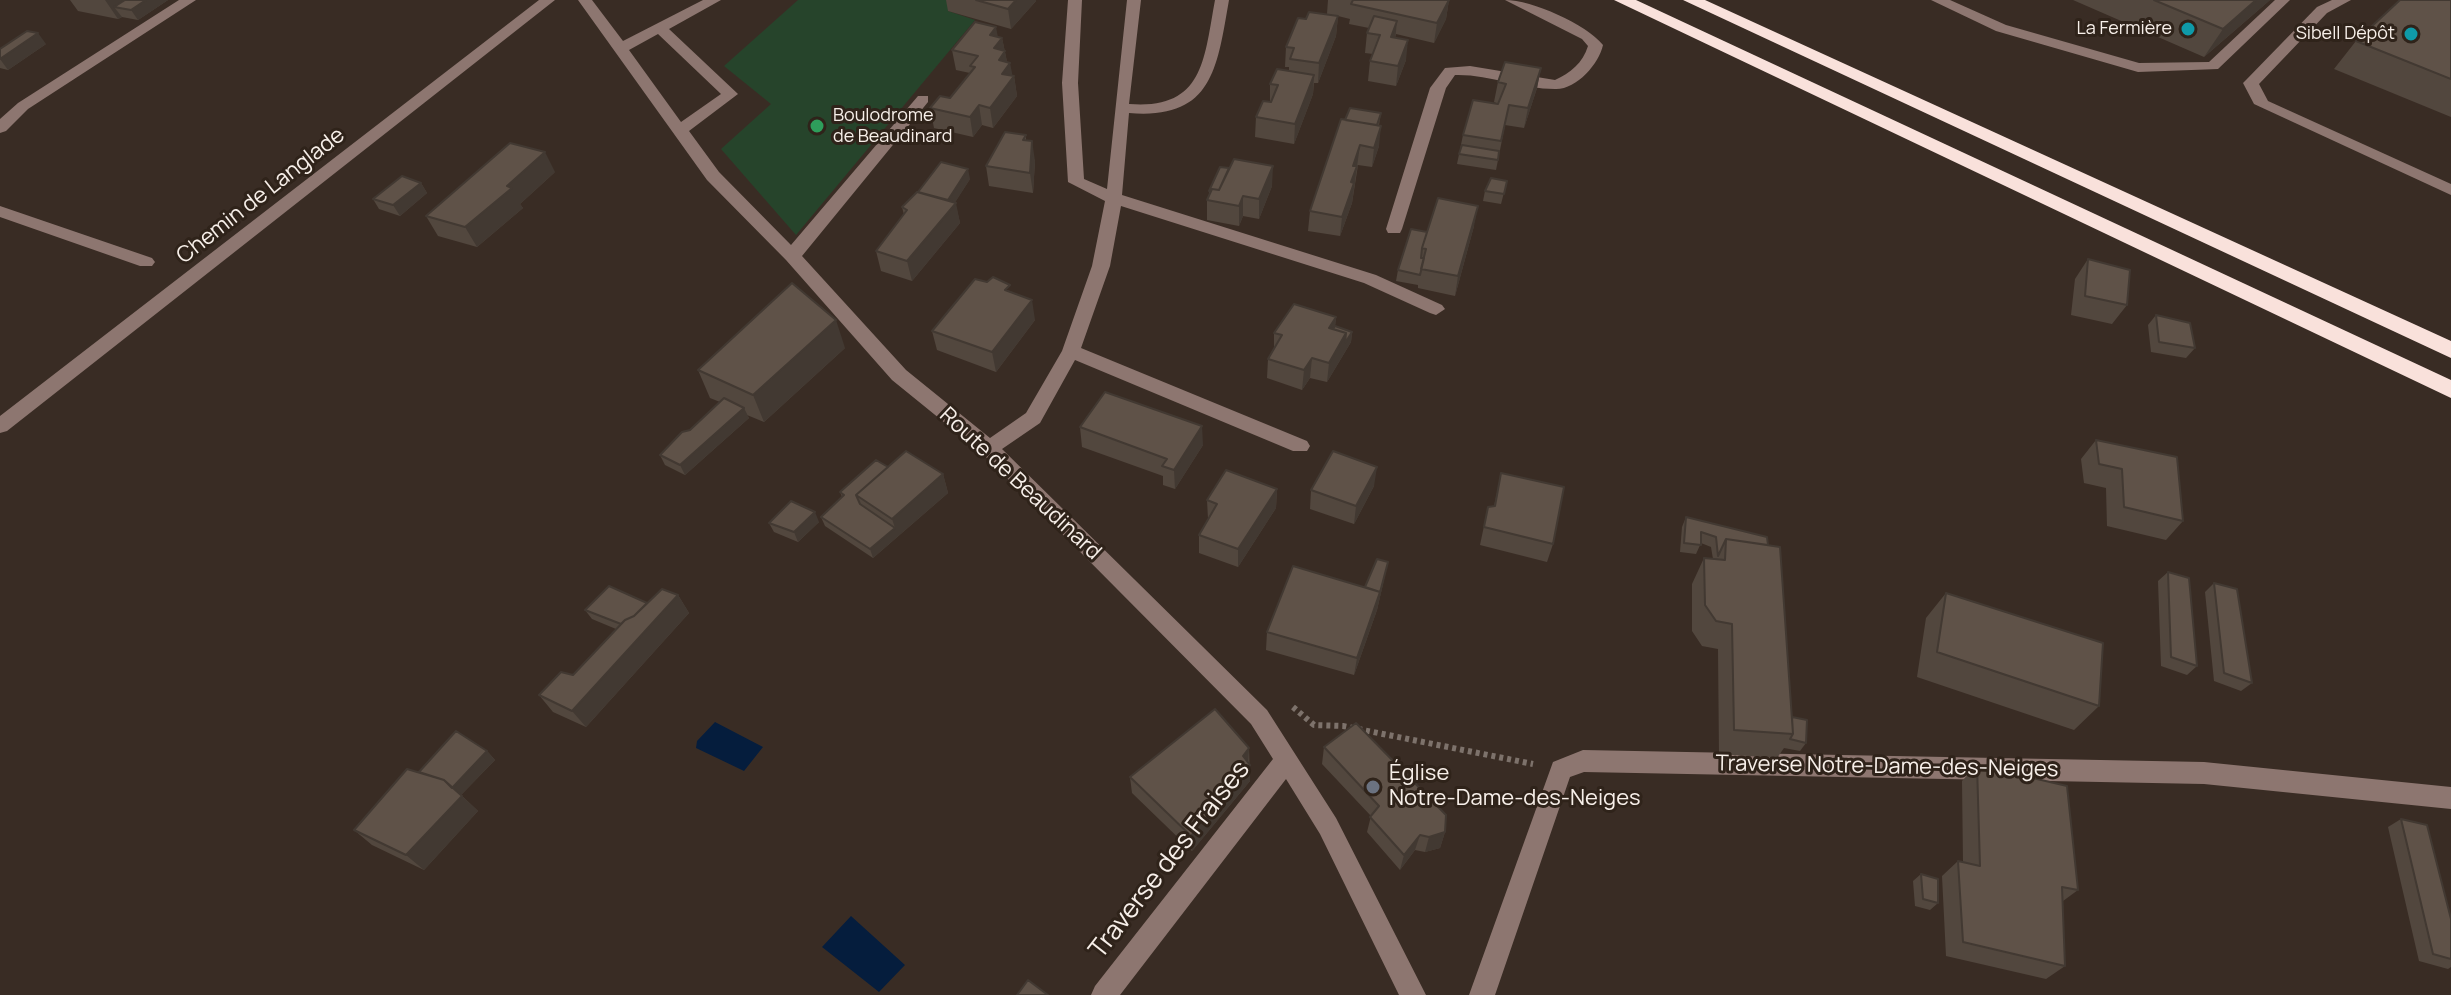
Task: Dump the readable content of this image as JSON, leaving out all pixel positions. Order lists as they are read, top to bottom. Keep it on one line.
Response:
{"streets":{"street":["Chemin de Langlade","Route de Beaudinard","Traverse Notre-Dame-des-Neiges","Traverse des Fraises"]},"crossings":[["Route de Beaudinard","Traverse des Fraises"]],"places":["La Fermière","Sibell Dépôt","Boulodrome de Beaudinard","Église Notre-Dame-des-Neiges"]}
